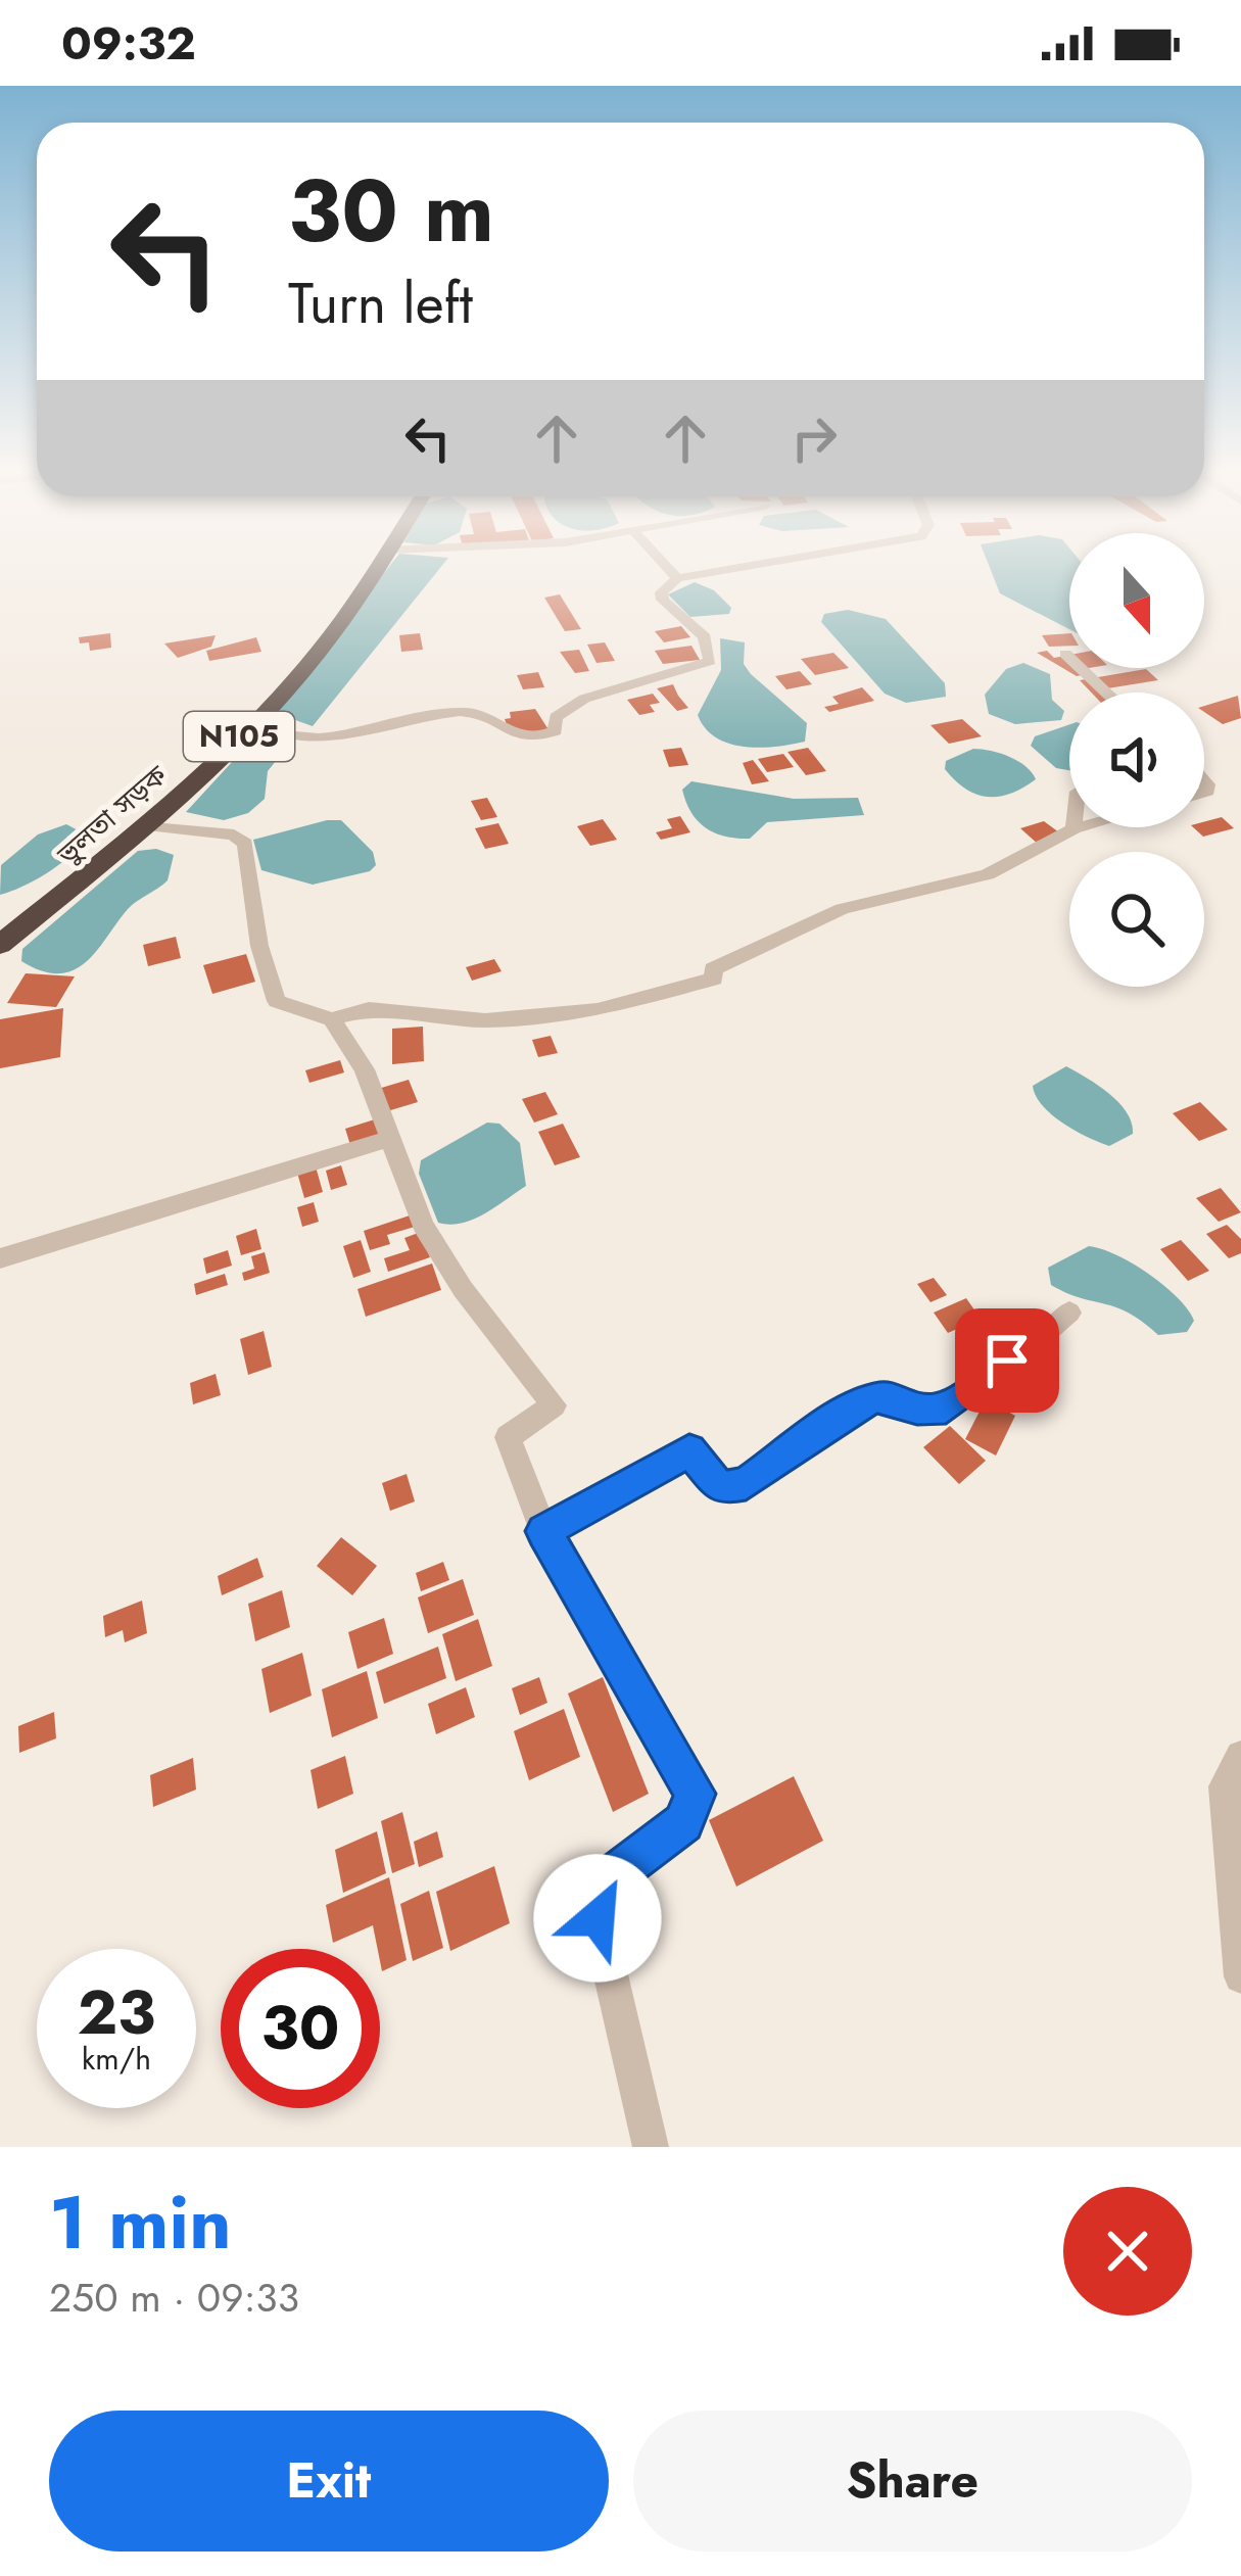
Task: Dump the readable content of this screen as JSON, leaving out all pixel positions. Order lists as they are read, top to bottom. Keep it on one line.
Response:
{"streets":{"highway":["N105","ভুলতা সড়ক"]},"north":"bottom","page":{"status":"09:32","turn":["30 m","Turn left"],"speed":"23 km/h","limit":"30","heading":["1 min","250 m · 09:33"],"buttons":["Exit","Share"]}}
